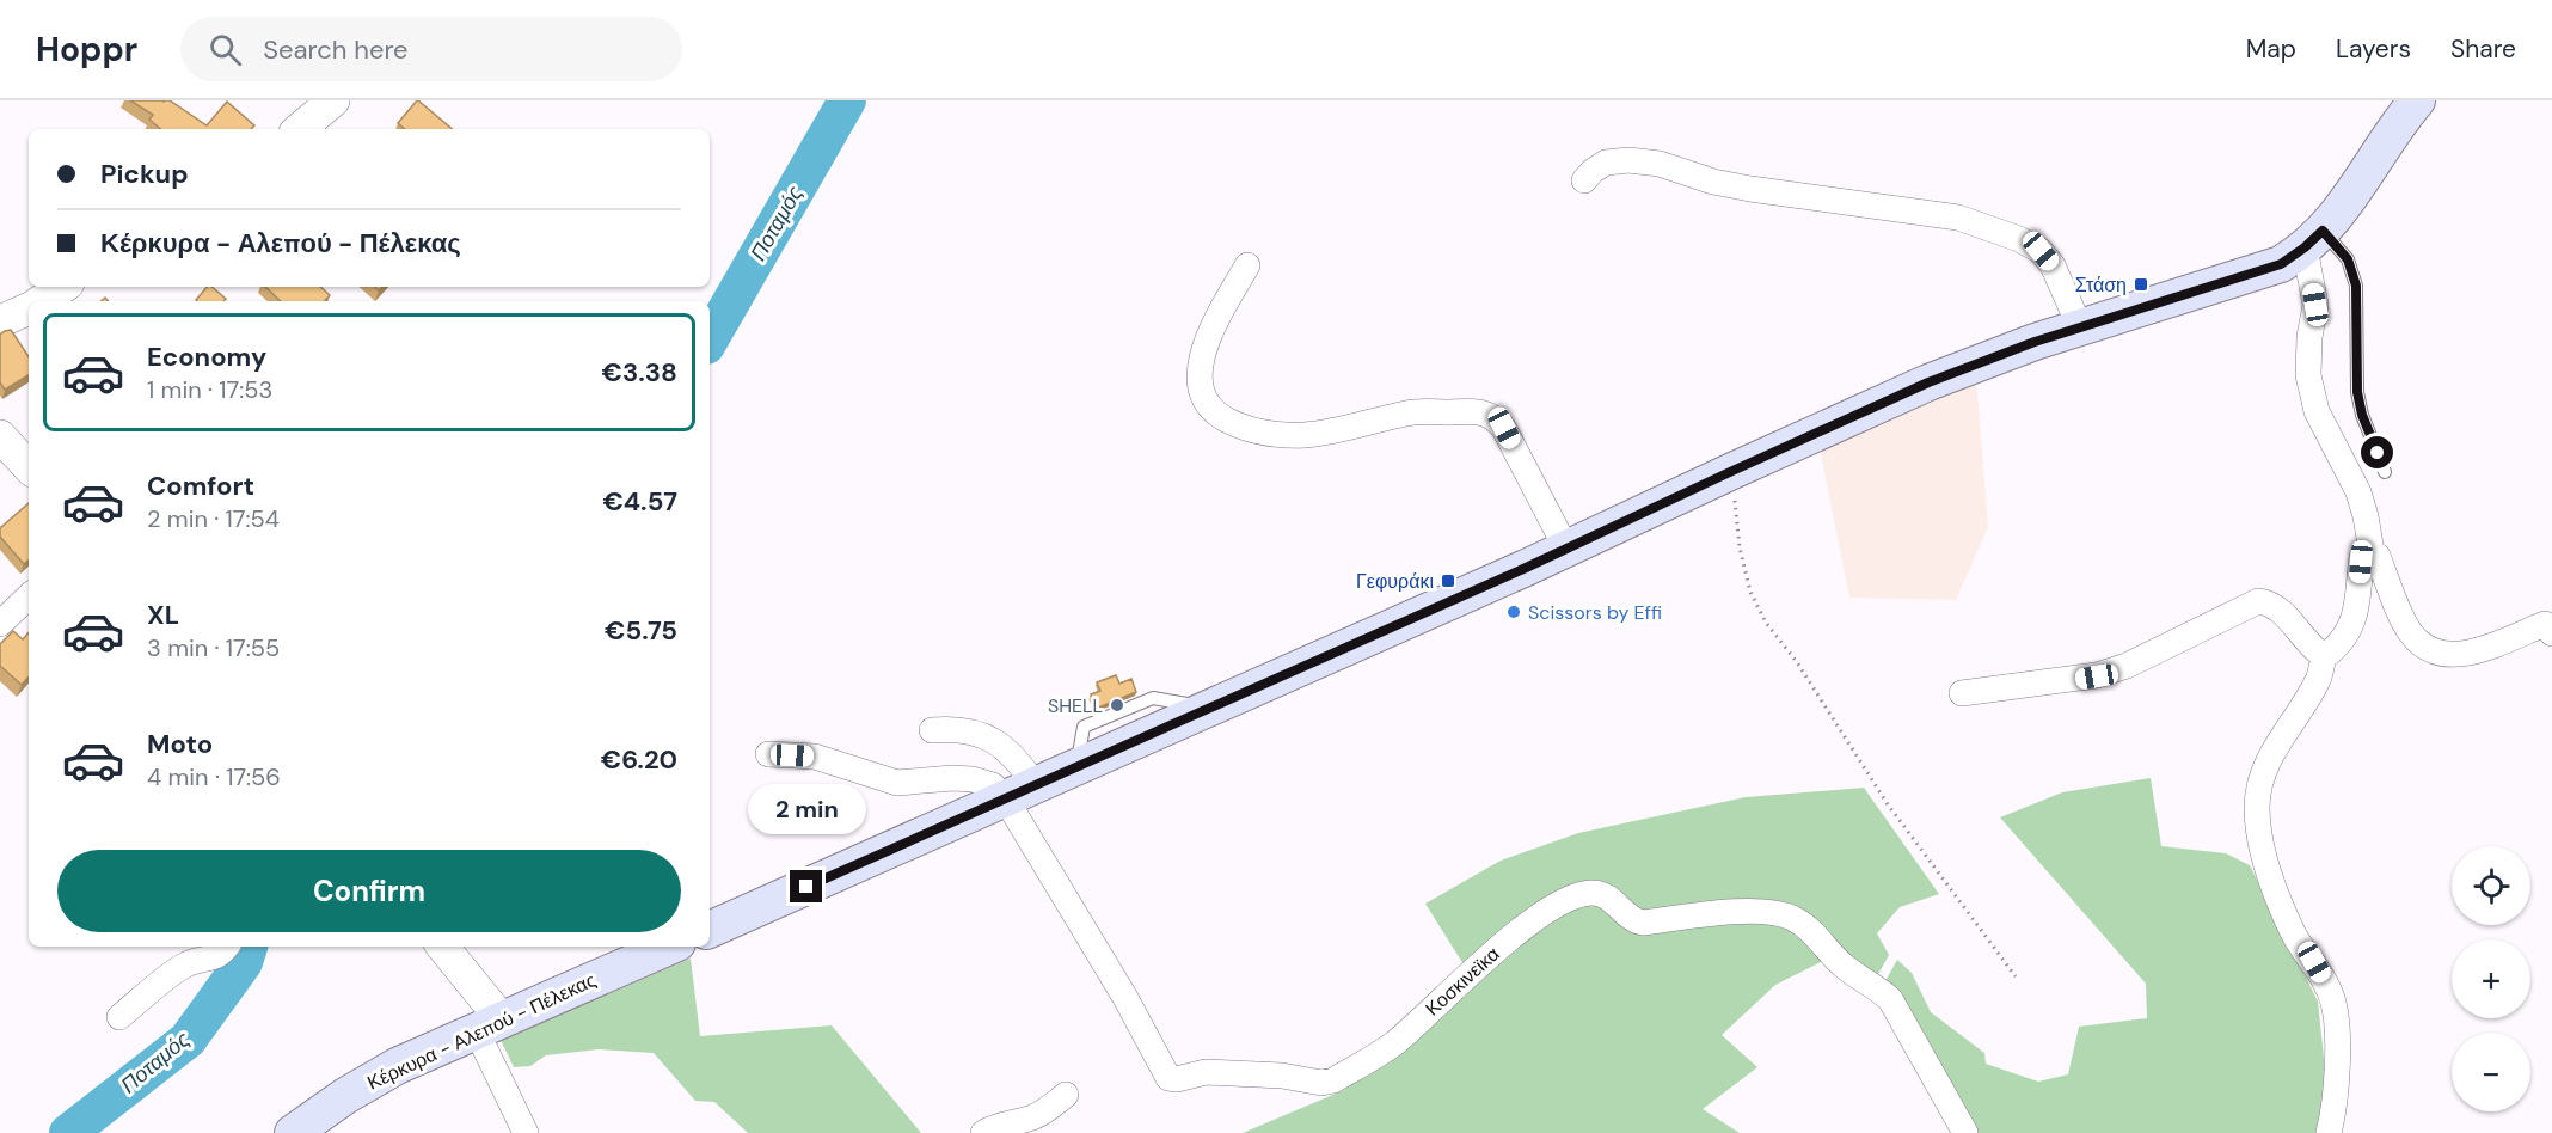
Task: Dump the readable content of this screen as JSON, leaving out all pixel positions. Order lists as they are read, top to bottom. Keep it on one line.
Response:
{"streets":{"main road":["Κέρκυρα - Αλεπού - Πέλεκας"],"street":["Κοσκινεϊκα"]},"water":["Ποταμός"],"places":{"transit":["Στάση","Γεφυράκι"],"other":["Scissors by Effi","SHELL"]},"page":{"header":"Hoppr","search":"Search here","nav":["Map","Layers","Share"],"banner":["Pickup","Κέρκυρα - Αλεπού - Πέλεκας"],"list":[{"name":"Economy","note":"1 min · 17:53","value":"€3.38"},{"name":"Comfort","note":"2 min · 17:54","value":"€4.57"},{"name":"XL","note":"3 min · 17:55","value":"€5.75"},{"name":"Moto","note":"4 min · 17:56","value":"€6.20"}],"bubble":"2 min","buttons":"Confirm","map_buttons":["+","−"]}}
